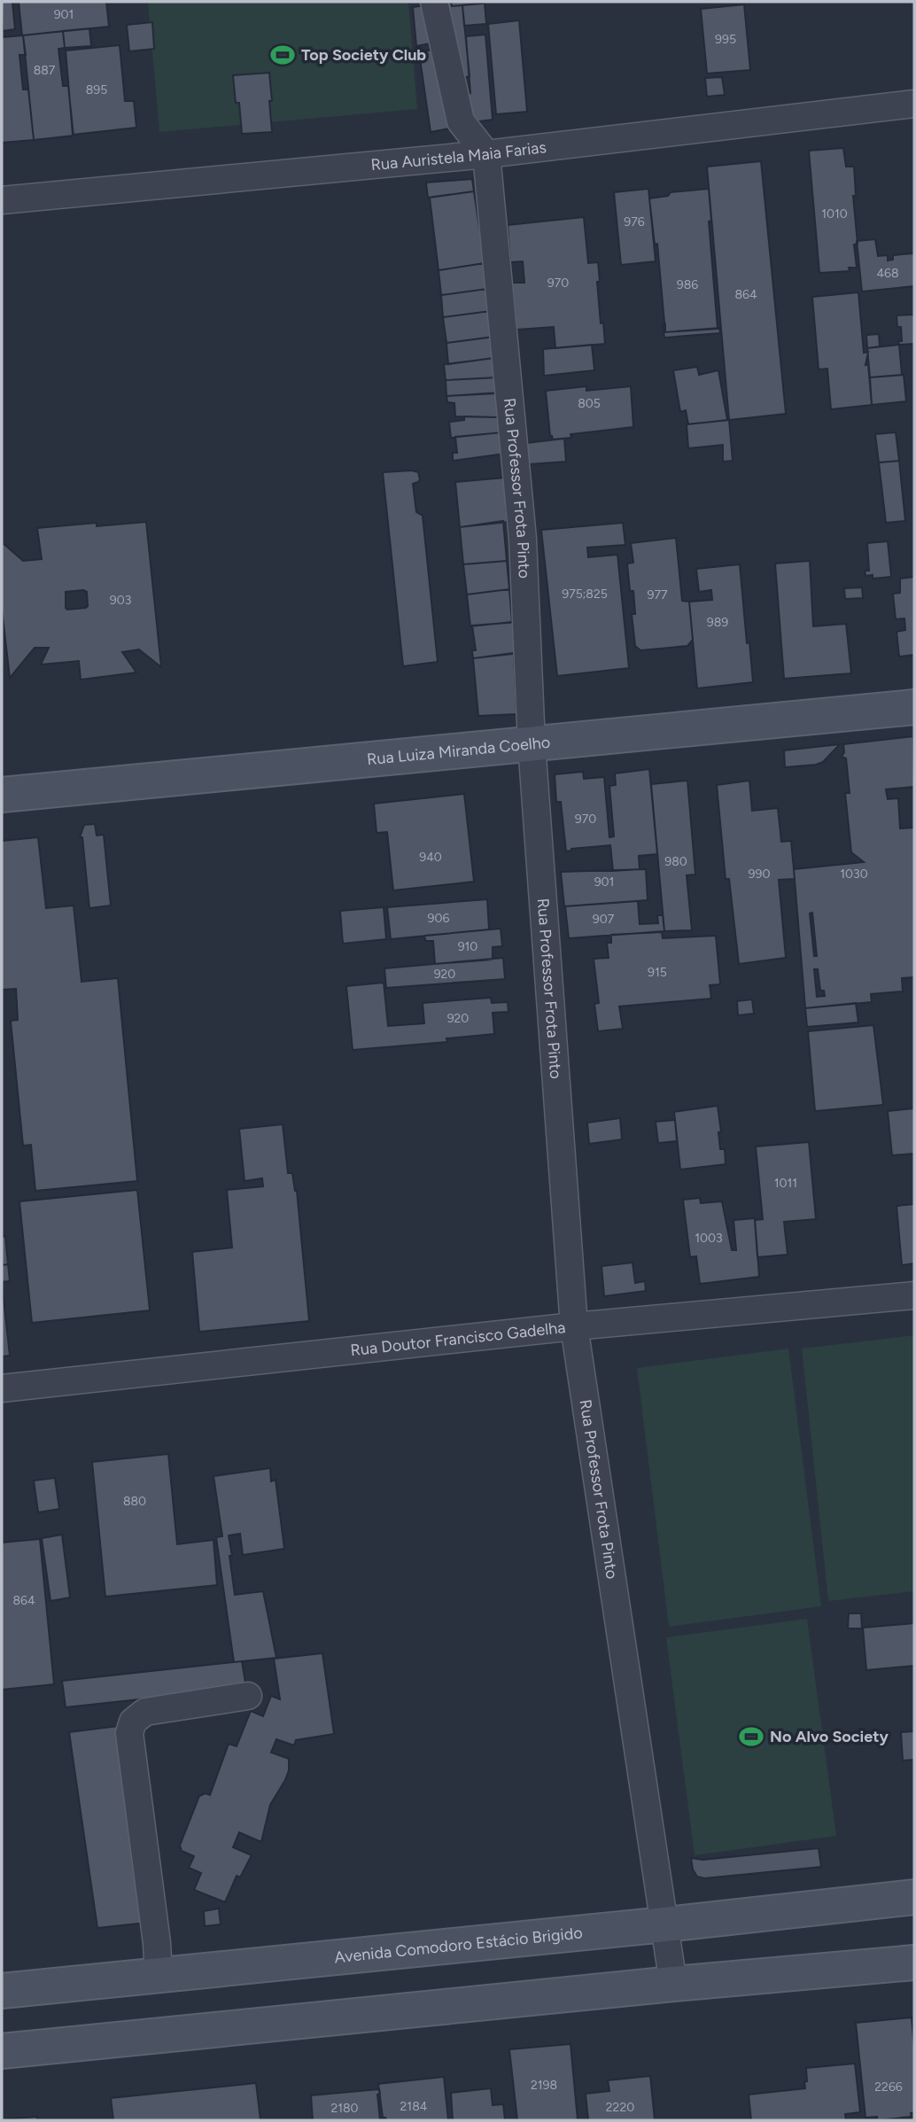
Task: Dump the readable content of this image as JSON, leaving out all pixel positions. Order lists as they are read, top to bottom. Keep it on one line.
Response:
{"streets":{"main road":["Rua Luiza Miranda Coelho","Avenida Comodoro Estácio Brigido"],"street":["Rua Auristela Maia Farias","Rua Professor Frota Pinto","Rua Doutor Francisco Gadelha"]},"crossings":[["Rua Auristela Maia Farias","Rua Professor Frota Pinto"],["Rua Professor Frota Pinto","Rua Luiza Miranda Coelho"],["Rua Professor Frota Pinto","Rua Doutor Francisco Gadelha"],["Rua Professor Frota Pinto","Avenida Comodoro Estácio Brigido"]],"places":{"sports":["Top Society Club","No Alvo Society"]},"house_numbers":["901","995","887","895","1010","976","468","970","986","864","805","975;825","977","903","989","970","940","980","990","1030","901","906","907","910","915","920","920","1011","1003","880","864","2198","2266","2184","2220","2180"]}
